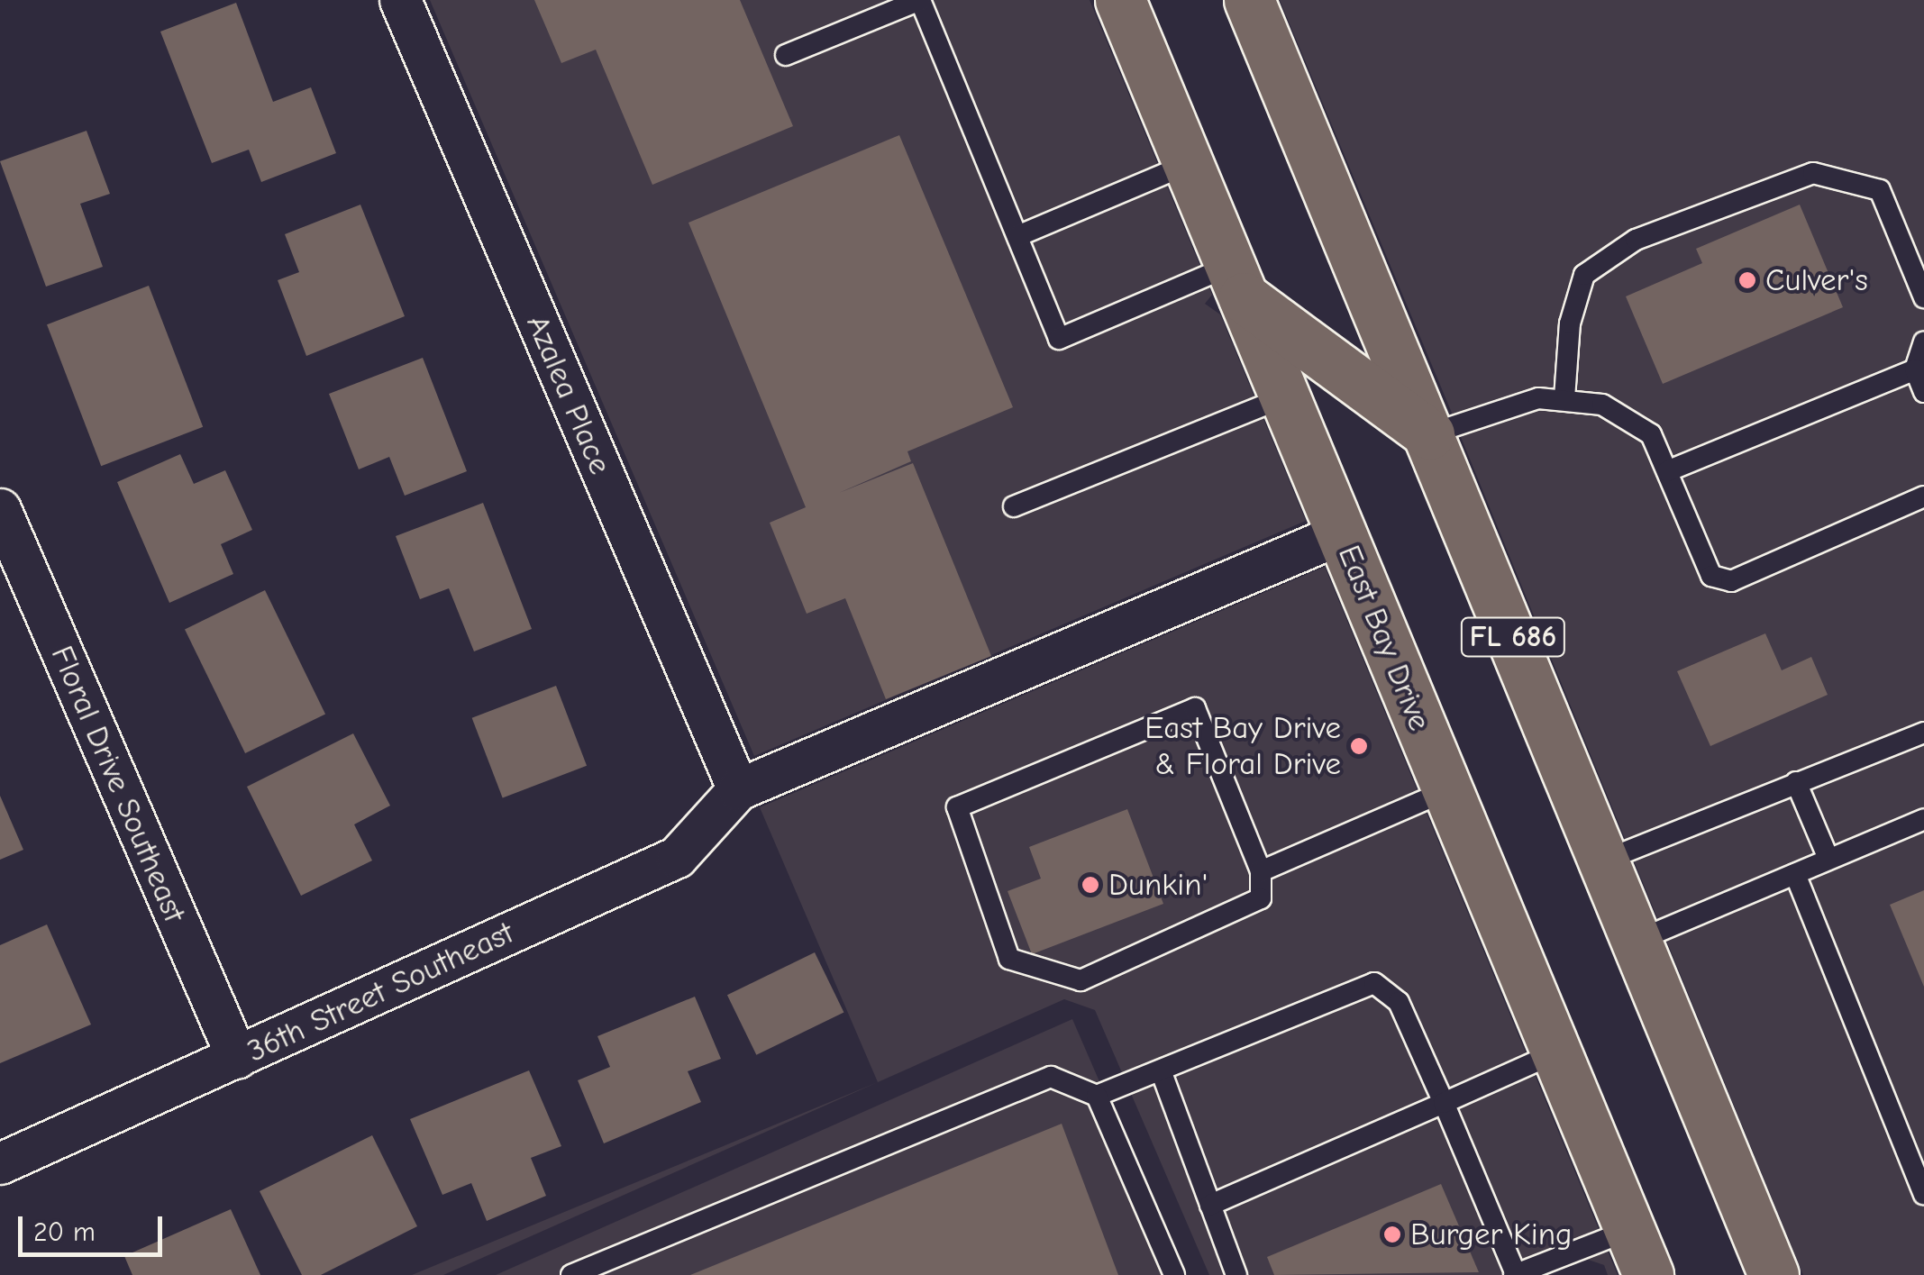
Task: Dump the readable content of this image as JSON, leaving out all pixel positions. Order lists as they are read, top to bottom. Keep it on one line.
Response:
{"streets":{"main road":["FL 686","East Bay Drive"],"street":["Azalea Place","Floral Drive Southeast","36th Street Southeast"]},"crossings":[["Azalea Place","36th Street Southeast"],["Floral Drive Southeast","36th Street Southeast"]],"places":["Culver's","East Bay Drive & Floral Drive","Dunkin'","Burger King"],"scale_bar":"20 m"}
